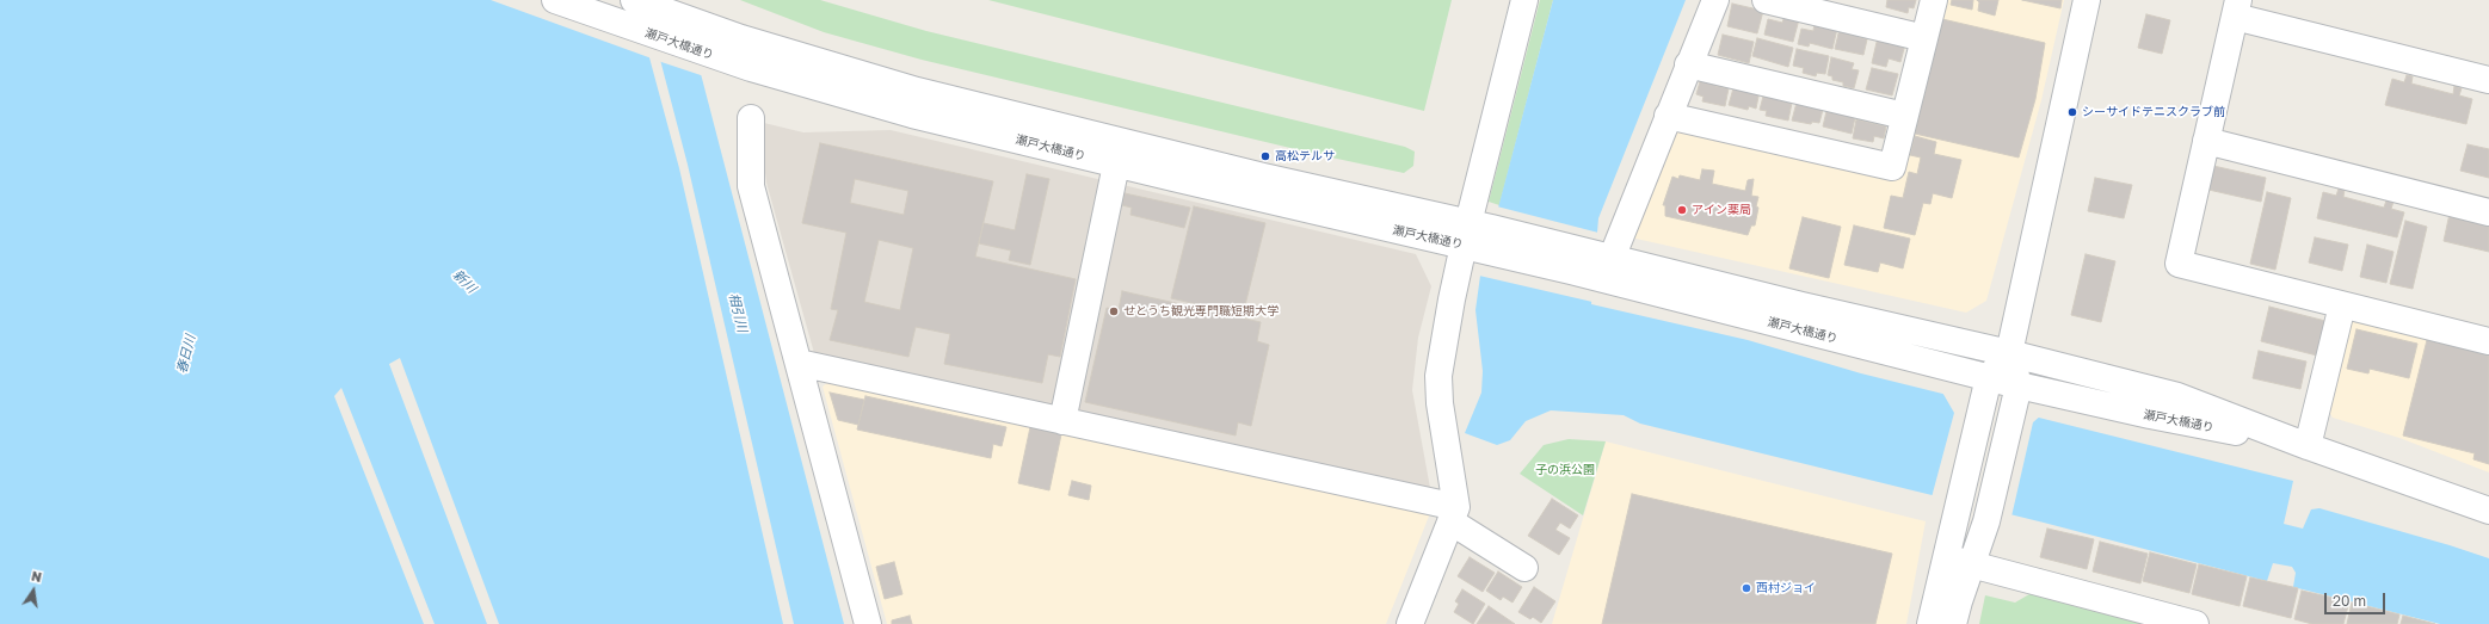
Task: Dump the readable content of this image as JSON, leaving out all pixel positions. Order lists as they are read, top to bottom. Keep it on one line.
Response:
{"streets":{"street":["瀬戸大橋通り"]},"water":["新川","相引川","春日川"],"parks":["子の浜公園"],"places":["シーサイドテニスクラブ前","高松テルサ","アイン薬局","せとうち観光専門職短期大学","西村ジョイ"],"scale_bar":"20 m","north":"top"}
